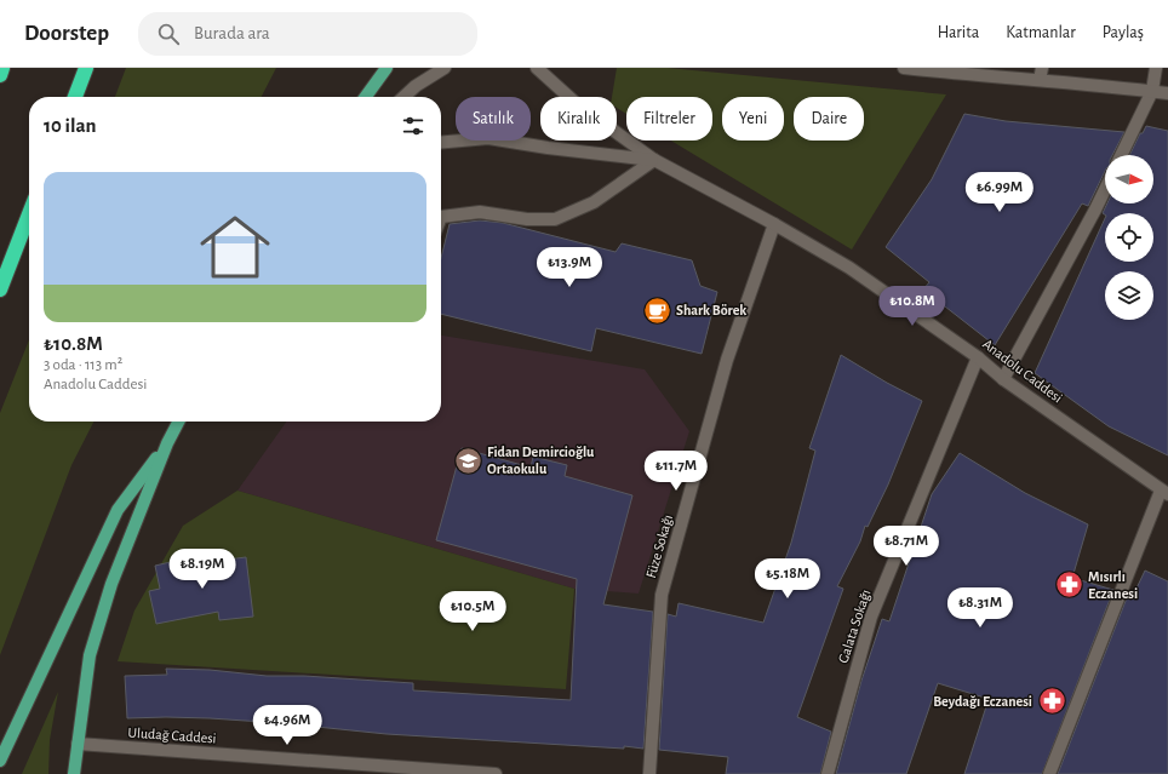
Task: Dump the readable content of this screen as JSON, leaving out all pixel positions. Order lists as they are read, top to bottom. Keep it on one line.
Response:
{"streets":{"street":["Anadolu Caddesi","Füze Sokağı","Galata Sokağı","Uludağ Caddesi"]},"crossings":[["Anadolu Caddesi","Füze Sokağı"],["Anadolu Caddesi","Galata Sokağı"]],"places":{"cafe":["Shark Börek"],"school or university":["Fidan Demircioğlu Ortaokulu"],"pharmacy":["Mısırlı Eczanesi","Beydağı Eczanesi"]},"north":"right","page":{"header":"Doorstep","search":"Burada ara","nav":["Harita","Katmanlar","Paylaş"],"chip":["Satılık","Kiralık","Filtreler","Yeni","Daire"],"heading":"10 ilan","list":[{"name":"₺10.8M","note":"3 oda · 113 m² · Anadolu Caddesi"}],"price":["₺6.99M","₺13.9M","₺10.8M","₺11.7M","₺8.71M","₺8.19M","₺5.18M","₺8.31M","₺10.5M","₺4.96M"]}}
